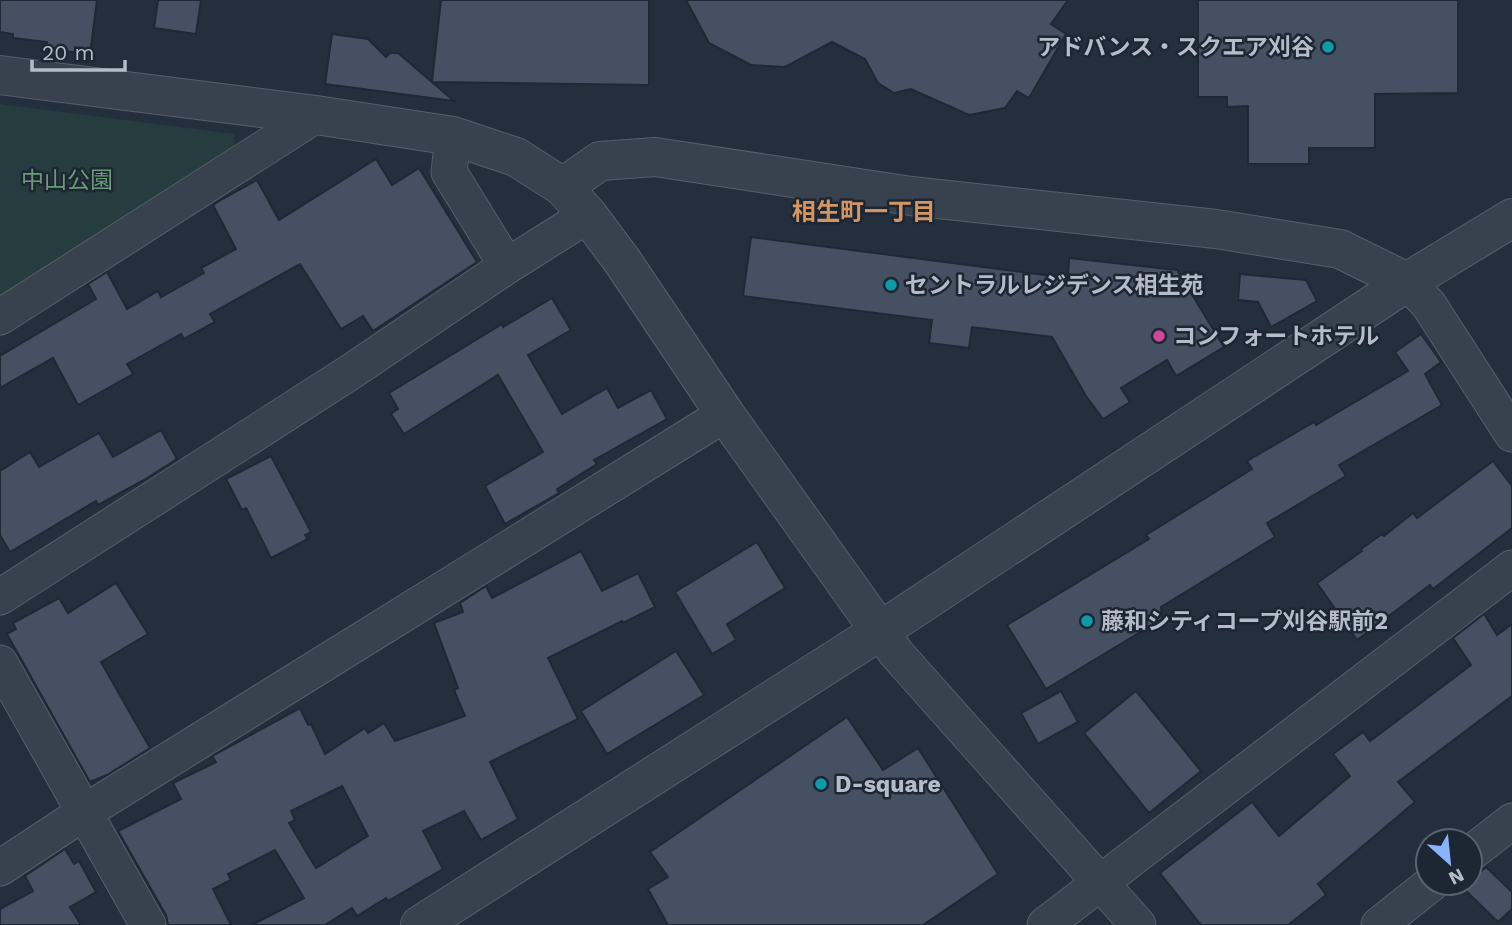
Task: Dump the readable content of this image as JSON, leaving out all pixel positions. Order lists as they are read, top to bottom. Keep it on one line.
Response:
{"districts":["相生町一丁目"],"parks":["中山公園"],"places":["アドバンス・スクエア刈谷","セントラルレジデンス相生苑","コンフォートホテル","藤和シティコープ刈谷駅前2","D-square"],"scale_bar":"20 m","north":"bottom right"}
